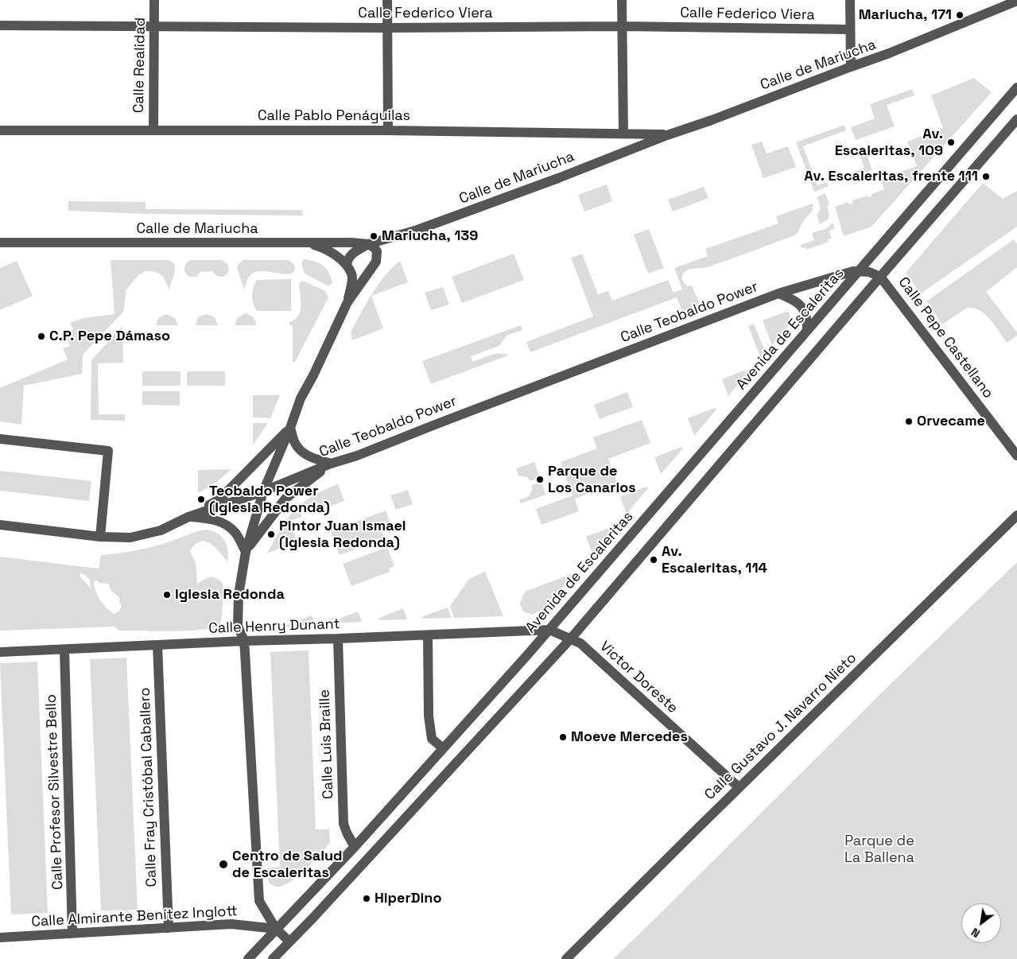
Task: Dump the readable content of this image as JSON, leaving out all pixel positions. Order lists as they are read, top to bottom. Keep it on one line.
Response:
{"streets":{"street":["Calle Federico Viera","Calle Realidad","Calle de Mariucha","Calle Pablo Penáguilas","Calle Teobaldo Power","Avenida de Escaleritas","Calle Pepe Castellano","Calle Henry Dunant","Victor Doreste","Calle Gustavo J. Navarro Nieto","Calle Luis Braille","Calle Fray Cristóbal Caballero","Calle Profesor Silvestre Bello","Calle Almirante Benítez Inglott"]},"crossings":[["Calle Federico Viera","Calle Realidad"],["Calle Realidad","Calle Pablo Penáguilas"],["Calle de Mariucha","Calle Pablo Penáguilas"],["Calle Teobaldo Power","Avenida de Escaleritas"],["Calle Teobaldo Power","Calle Pepe Castellano"],["Avenida de Escaleritas","Calle Pepe Castellano"],["Avenida de Escaleritas","Calle Henry Dunant"],["Avenida de Escaleritas","Victor Doreste"],["Avenida de Escaleritas","Calle Luis Braille"],["Avenida de Escaleritas","Calle Almirante Benítez Inglott"],["Calle Henry Dunant","Victor Doreste"],["Calle Henry Dunant","Calle Luis Braille"],["Calle Henry Dunant","Calle Fray Cristóbal Caballero"],["Calle Henry Dunant","Calle Profesor Silvestre Bello"],["Victor Doreste","Calle Gustavo J. Navarro Nieto"],["Calle Fray Cristóbal Caballero","Calle Almirante Benítez Inglott"],["Calle Profesor Silvestre Bello","Calle Almirante Benítez Inglott"]],"parks":["Parque de La Ballena"],"places":["Mariucha, 171","Av. Escaleritas, 109","Av. Escaleritas, frente 111","Mariucha, 139","C.P. Pepe Dámaso","Orvecame","Parque de Los Canarios","Teobaldo Power (Iglesia Redonda)","Pintor Juan Ismael (Iglesia Redonda)","Av. Escaleritas, 114","Iglesia Redonda","Moeve Mercedes","Centro de Salud de Escaleritas","HiperDino"],"north":"bottom left"}
